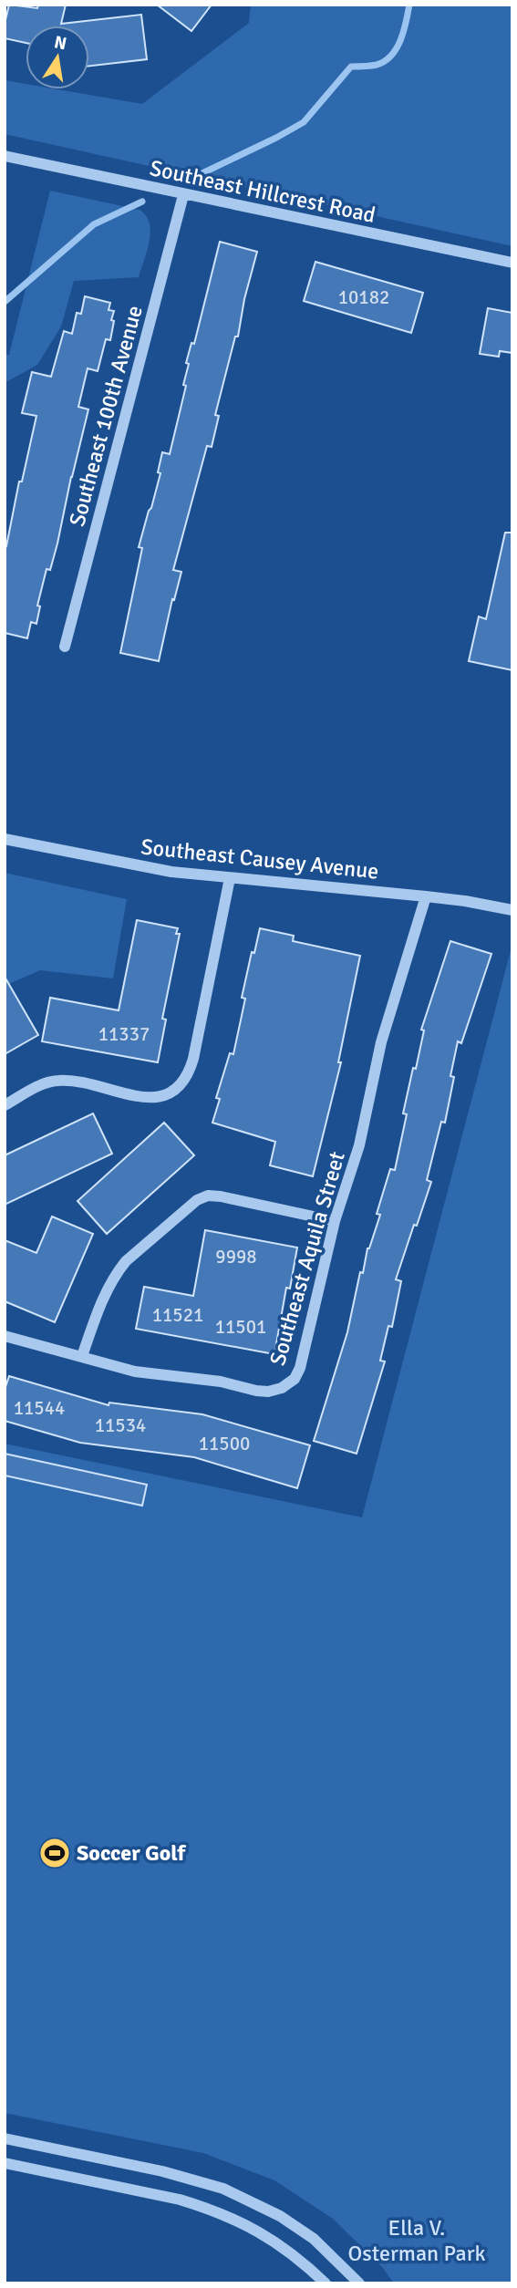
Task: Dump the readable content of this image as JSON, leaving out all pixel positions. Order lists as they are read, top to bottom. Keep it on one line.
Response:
{"streets":{"street":["Southeast Hillcrest Road","Southeast 100th Avenue","Southeast Causey Avenue","Southeast Aquila Street"]},"crossings":[["Southeast Hillcrest Road","Southeast 100th Avenue"],["Southeast Causey Avenue","Southeast Aquila Street"]],"parks":["Ella V. Osterman Park"],"places":{"sports":["Soccer Golf"]},"house_numbers":["10182","11337","9998","11521","11501","11544","11534","11500"],"north":"top"}
